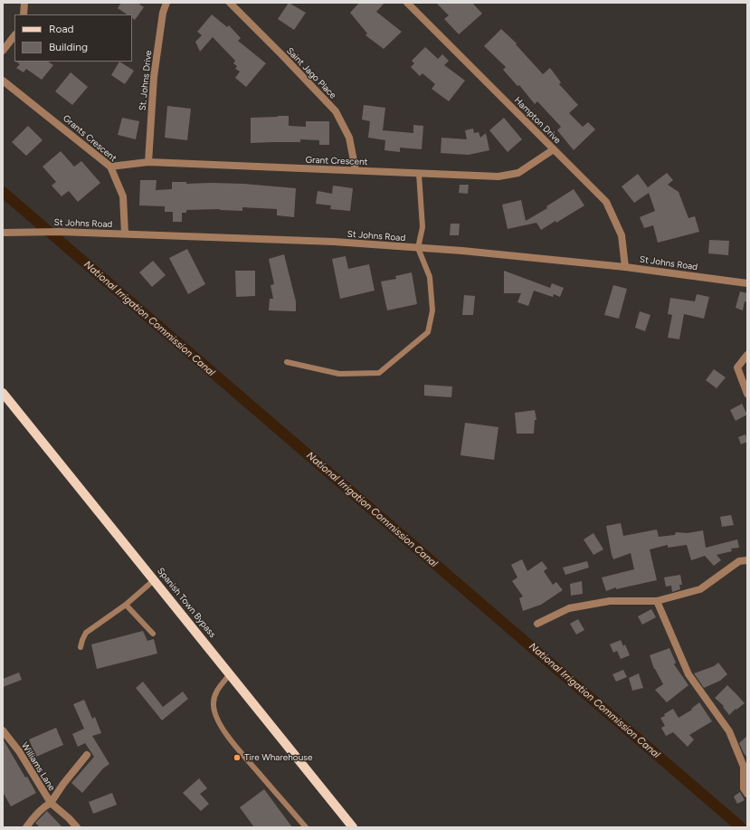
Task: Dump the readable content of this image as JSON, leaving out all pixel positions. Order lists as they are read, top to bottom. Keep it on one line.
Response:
{"streets":{"main road":["Spanish Town Bypass"],"street":["Saint Jago Place","St. Johns Drive","Hampton Drive","Grants Crescent","Grant Crescent","St Johns Road","Williams Lane"]},"crossings":[["Saint Jago Place","Grant Crescent"],["St. Johns Drive","Grant Crescent"],["Hampton Drive","Grant Crescent"],["Hampton Drive","St Johns Road"],["Grants Crescent","Grant Crescent"],["Grants Crescent","St Johns Road"]],"water":["National Irrigation Commission Canal"],"places":["Tire Wharehouse"],"legend":["Road","Building"]}
